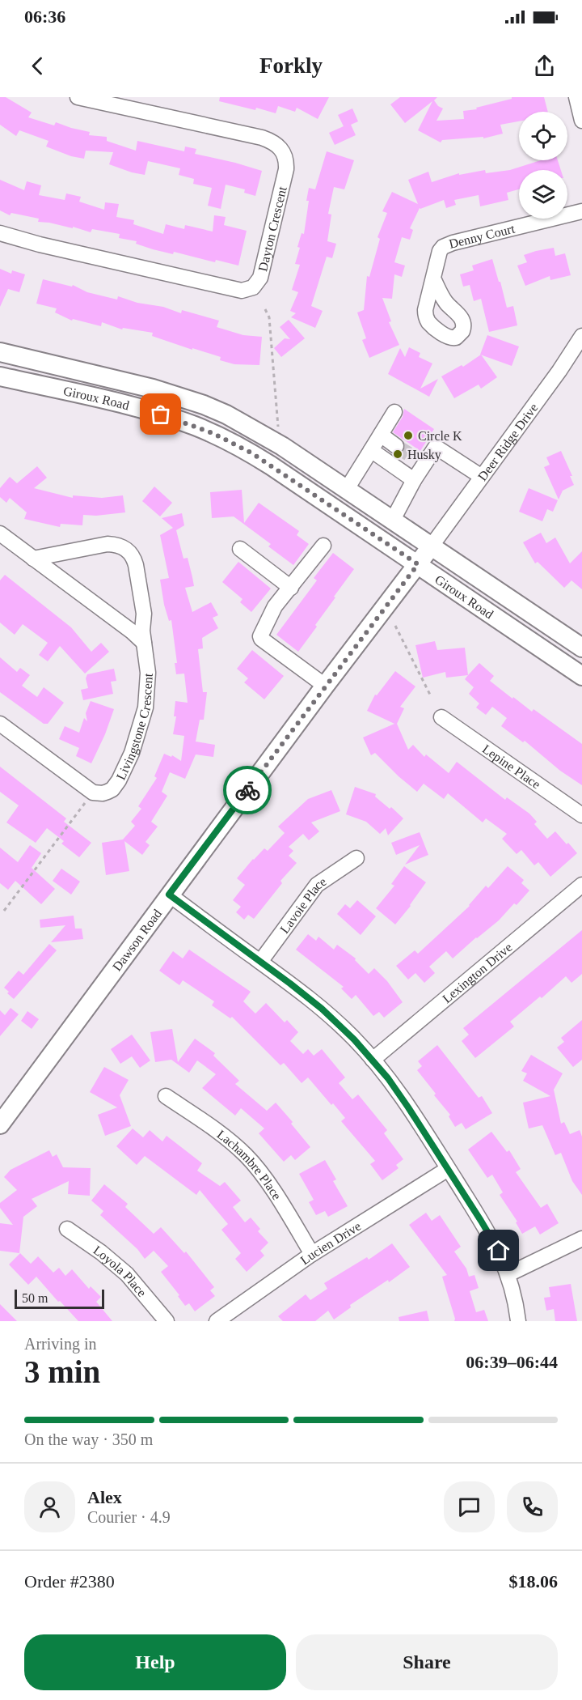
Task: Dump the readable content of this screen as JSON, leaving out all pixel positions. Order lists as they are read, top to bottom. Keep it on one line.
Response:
{"streets":{"main road":["Giroux Road","Dawson Road"],"street":["Dayton Crescent","Denny Court","Deer Ridge Drive","Livingstone Crescent","Lepine Place","Lavoie Place","Lexington Drive","Lachambre Place","Lucien Drive","Loyola Place"]},"crossings":[["Giroux Road","Deer Ridge Drive"],["Giroux Road","Dawson Road"],["Deer Ridge Drive","Dawson Road"],["Lachambre Place","Lucien Drive"]],"places":["Circle K","Husky"],"scale_bar":"50 m","page":{"status":"06:36","header":"Forkly","scale":"50 m","heading":["3 min","Arriving in","06:39–06:44"],"panel":["Alex","Courier · 4.9","Order #2380","$18.06"],"bar":"On the way · 350 m","buttons":["Help","Share"]}}
